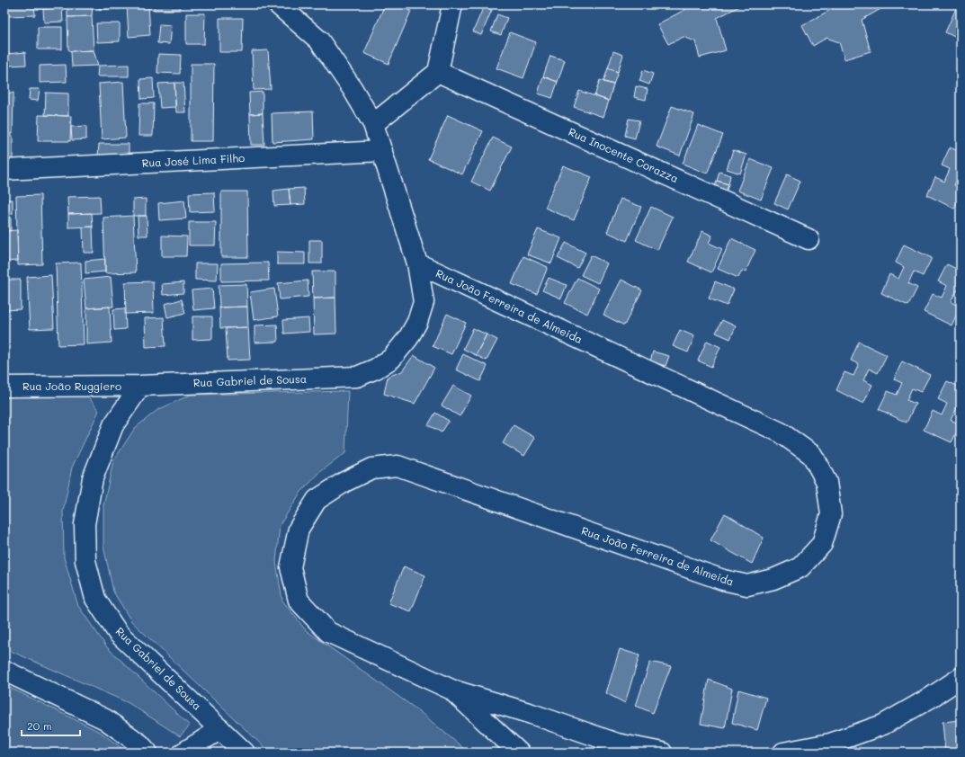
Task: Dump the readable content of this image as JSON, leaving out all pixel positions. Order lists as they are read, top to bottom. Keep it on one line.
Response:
{"streets":{"street":["Rua Inocente Corazza","Rua José Lima Filho","Rua João Ferreira de Almeida","Rua Gabriel de Sousa","Rua João Ruggiero"]},"crossings":[["Rua José Lima Filho","Rua Gabriel de Sousa"],["Rua João Ferreira de Almeida","Rua Gabriel de Sousa"],["Rua Gabriel de Sousa","Rua João Ruggiero"]],"scale_bar":"20 m"}
